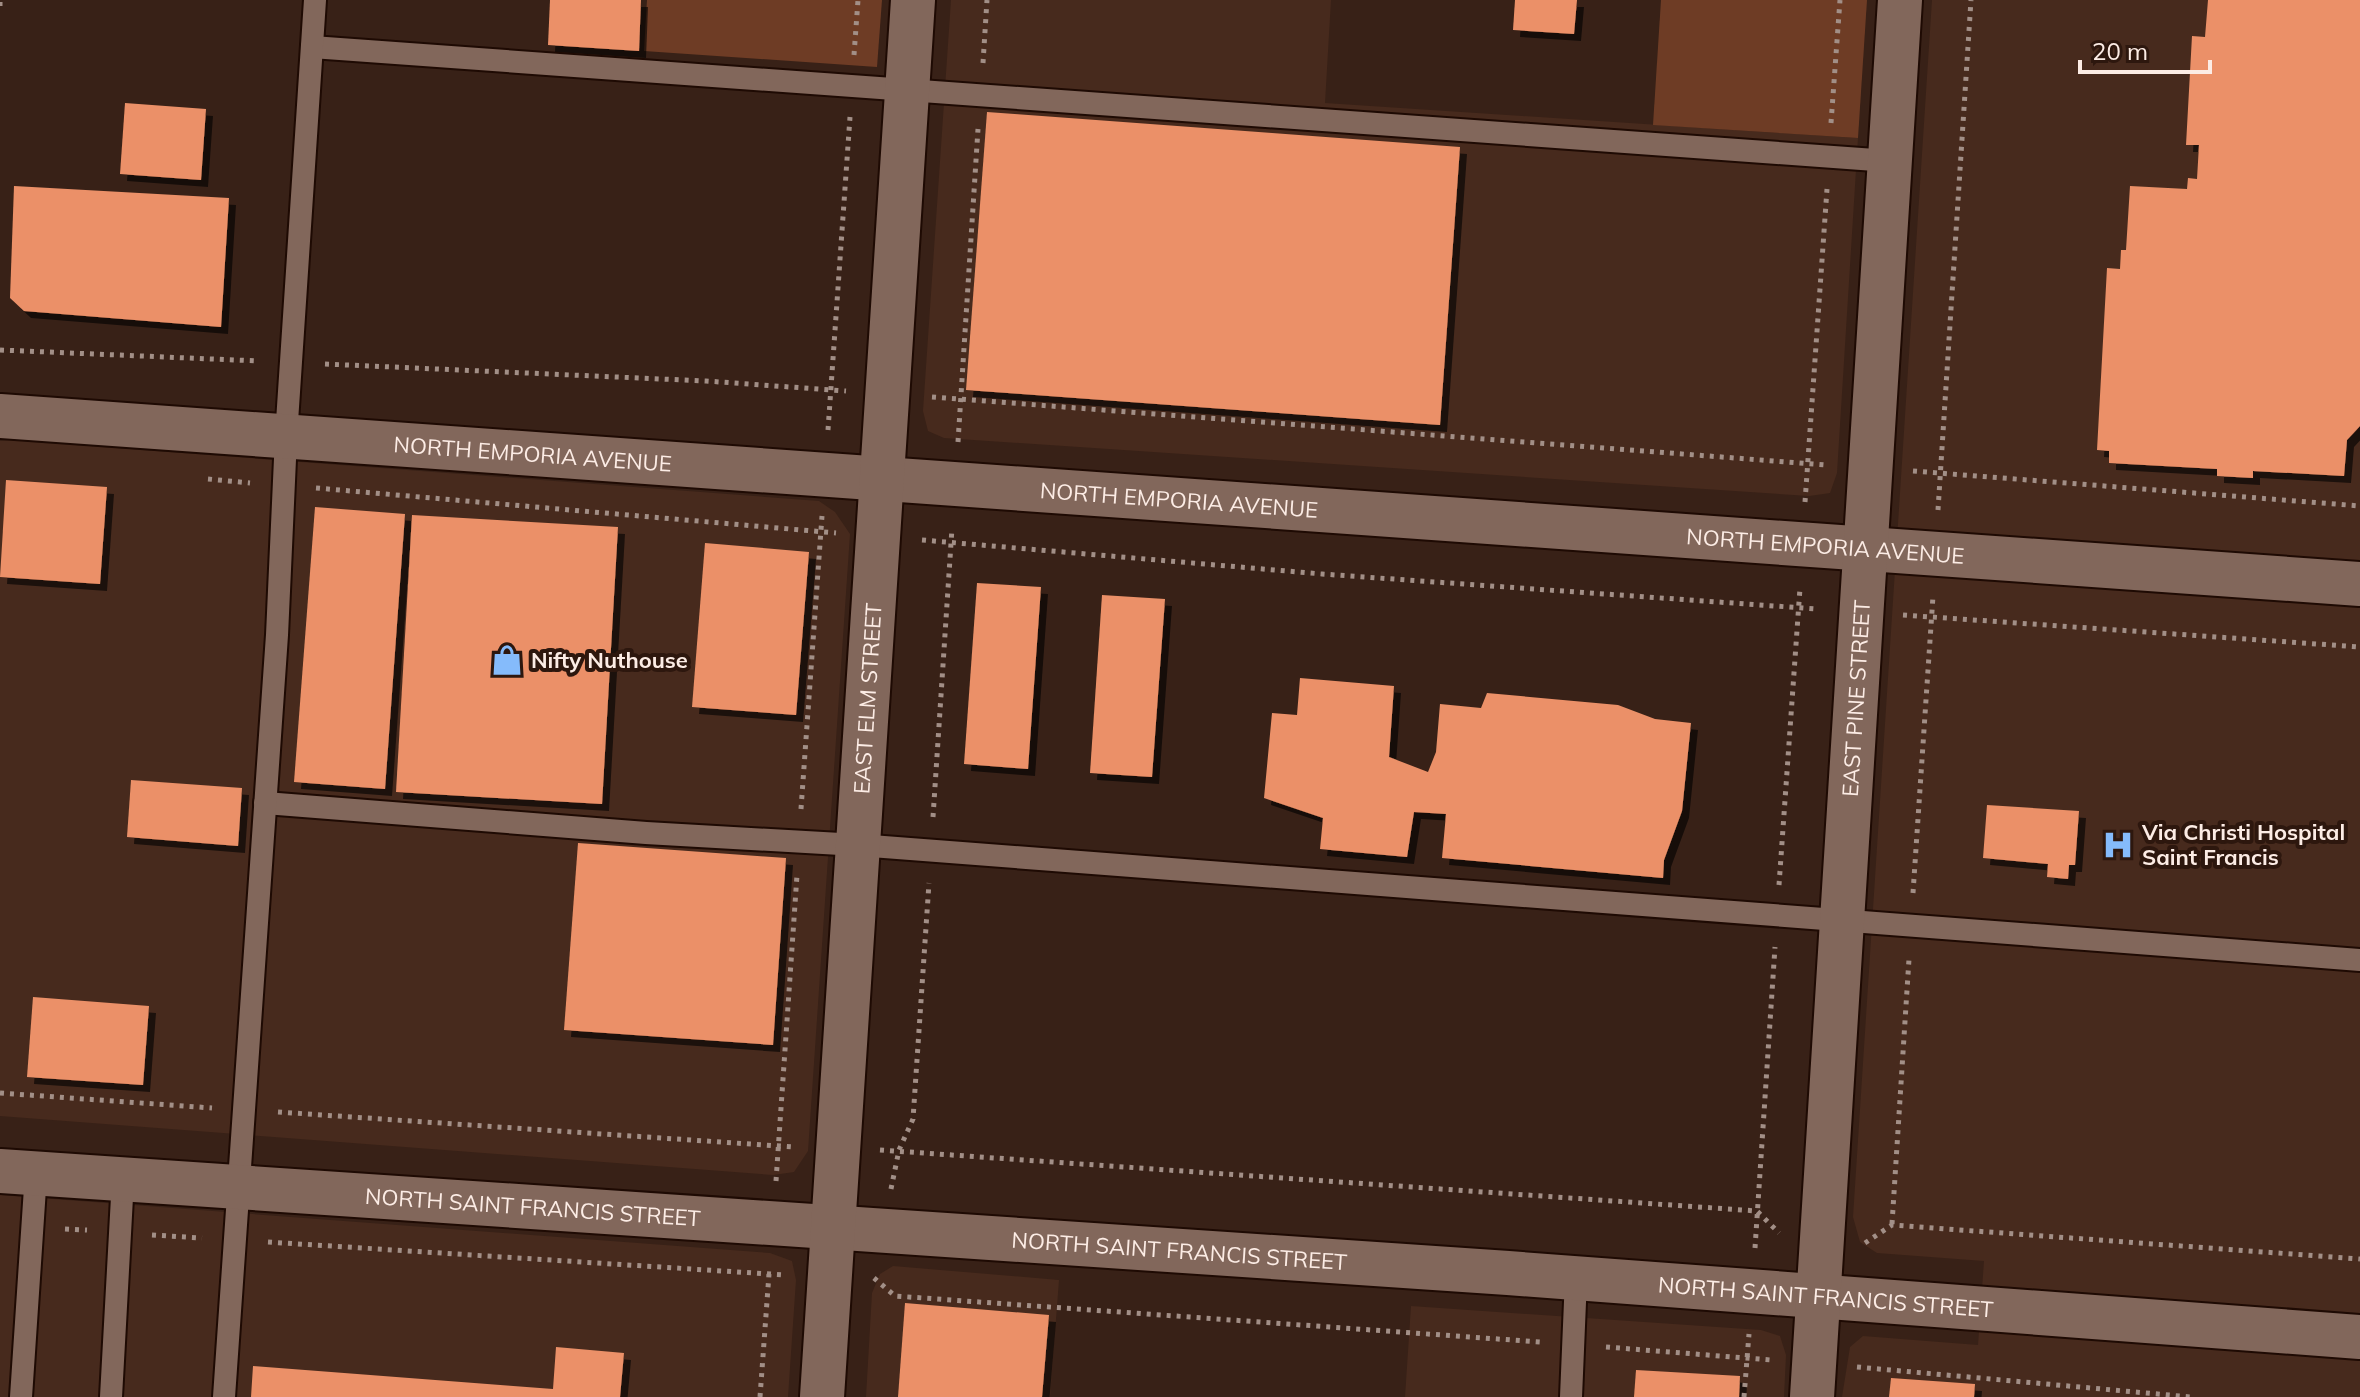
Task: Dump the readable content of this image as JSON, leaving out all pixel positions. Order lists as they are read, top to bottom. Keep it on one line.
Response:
{"streets":{"street":["NORTH EMPORIA AVENUE","EAST ELM STREET","EAST PINE STREET","NORTH SAINT FRANCIS STREET"]},"crossings":[["NORTH EMPORIA AVENUE","EAST ELM STREET"],["NORTH EMPORIA AVENUE","EAST PINE STREET"],["EAST ELM STREET","NORTH SAINT FRANCIS STREET"],["EAST PINE STREET","NORTH SAINT FRANCIS STREET"]],"places":{"shop":["Nifty Nuthouse"],"hospital":["Via Christi Hospital Saint Francis"]},"scale_bar":"20 m"}
